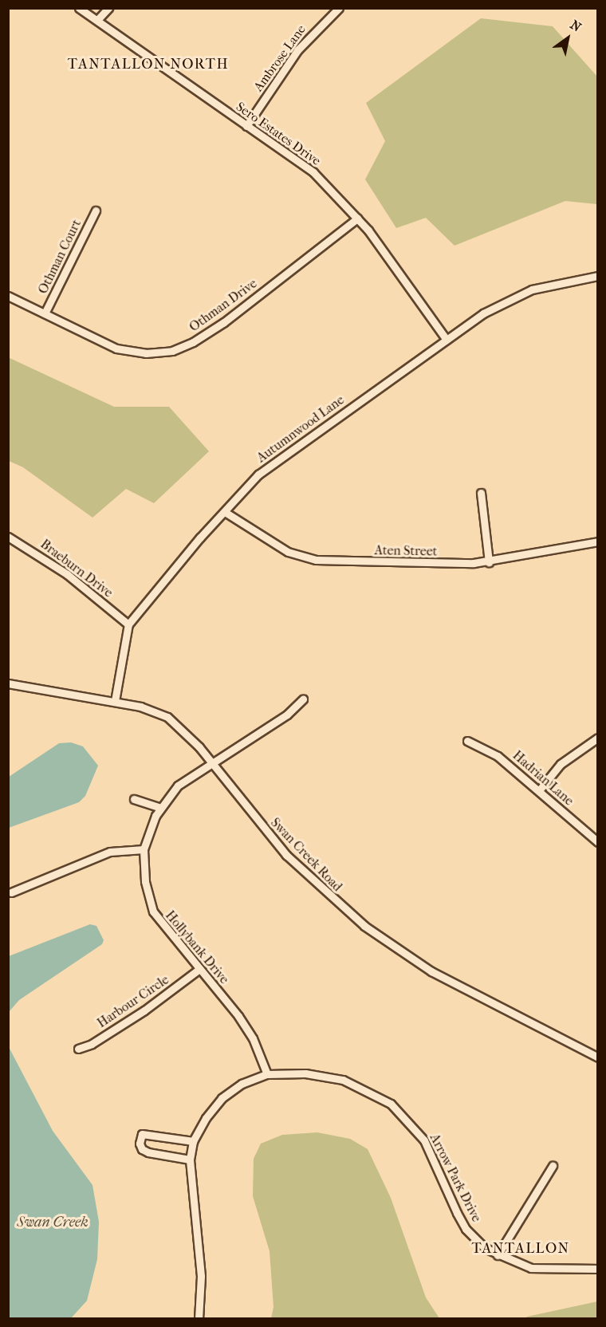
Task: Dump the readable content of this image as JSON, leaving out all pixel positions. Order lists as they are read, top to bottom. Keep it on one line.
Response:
{"streets":{"street":["Ambrose Lane","Sero Estates Drive","Othman Court","Othman Drive","Autumnwood Lane","Aten Street","Braeburn Drive","Hadrian Lane","Swan Creek Road","Hollybank Drive","Harbour Circle","Arrow Park Drive"]},"crossings":[["Ambrose Lane","Sero Estates Drive"],["Sero Estates Drive","Othman Drive"],["Sero Estates Drive","Autumnwood Lane"],["Othman Court","Othman Drive"],["Autumnwood Lane","Aten Street"],["Autumnwood Lane","Braeburn Drive"],["Swan Creek Road","Hollybank Drive"],["Hollybank Drive","Harbour Circle"],["Hollybank Drive","Arrow Park Drive"]],"districts":["TANTALLON NORTH","TANTALLON"],"water":["Swan Creek"],"north":"top right"}
